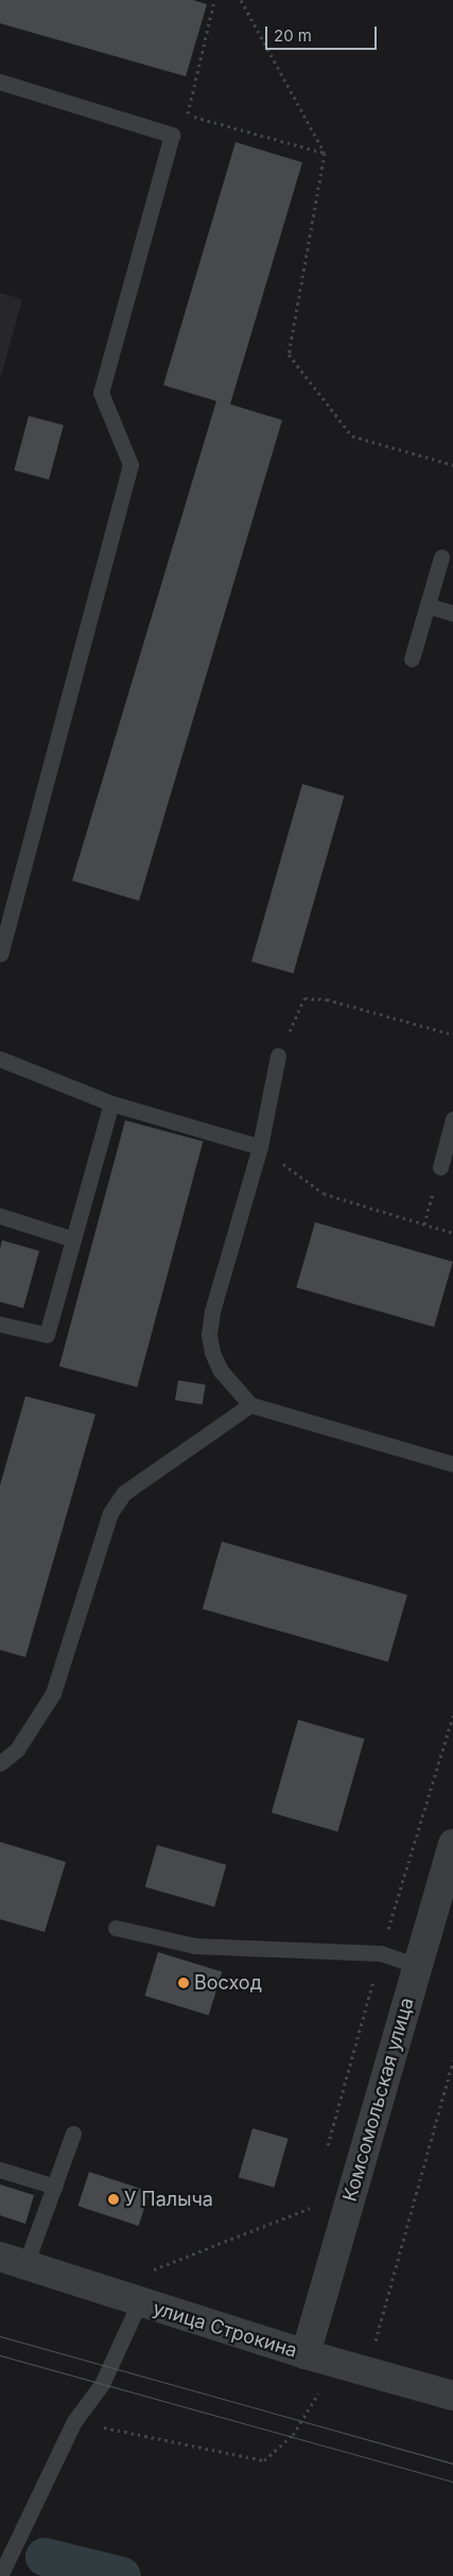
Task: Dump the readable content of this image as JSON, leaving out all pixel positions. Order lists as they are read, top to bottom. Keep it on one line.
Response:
{"streets":{"street":["Комсомольская улица","улица Строкина"]},"crossings":[["Комсомольская улица","улица Строкина"]],"places":["Восход","У Палыча"],"scale_bar":"20 m"}
